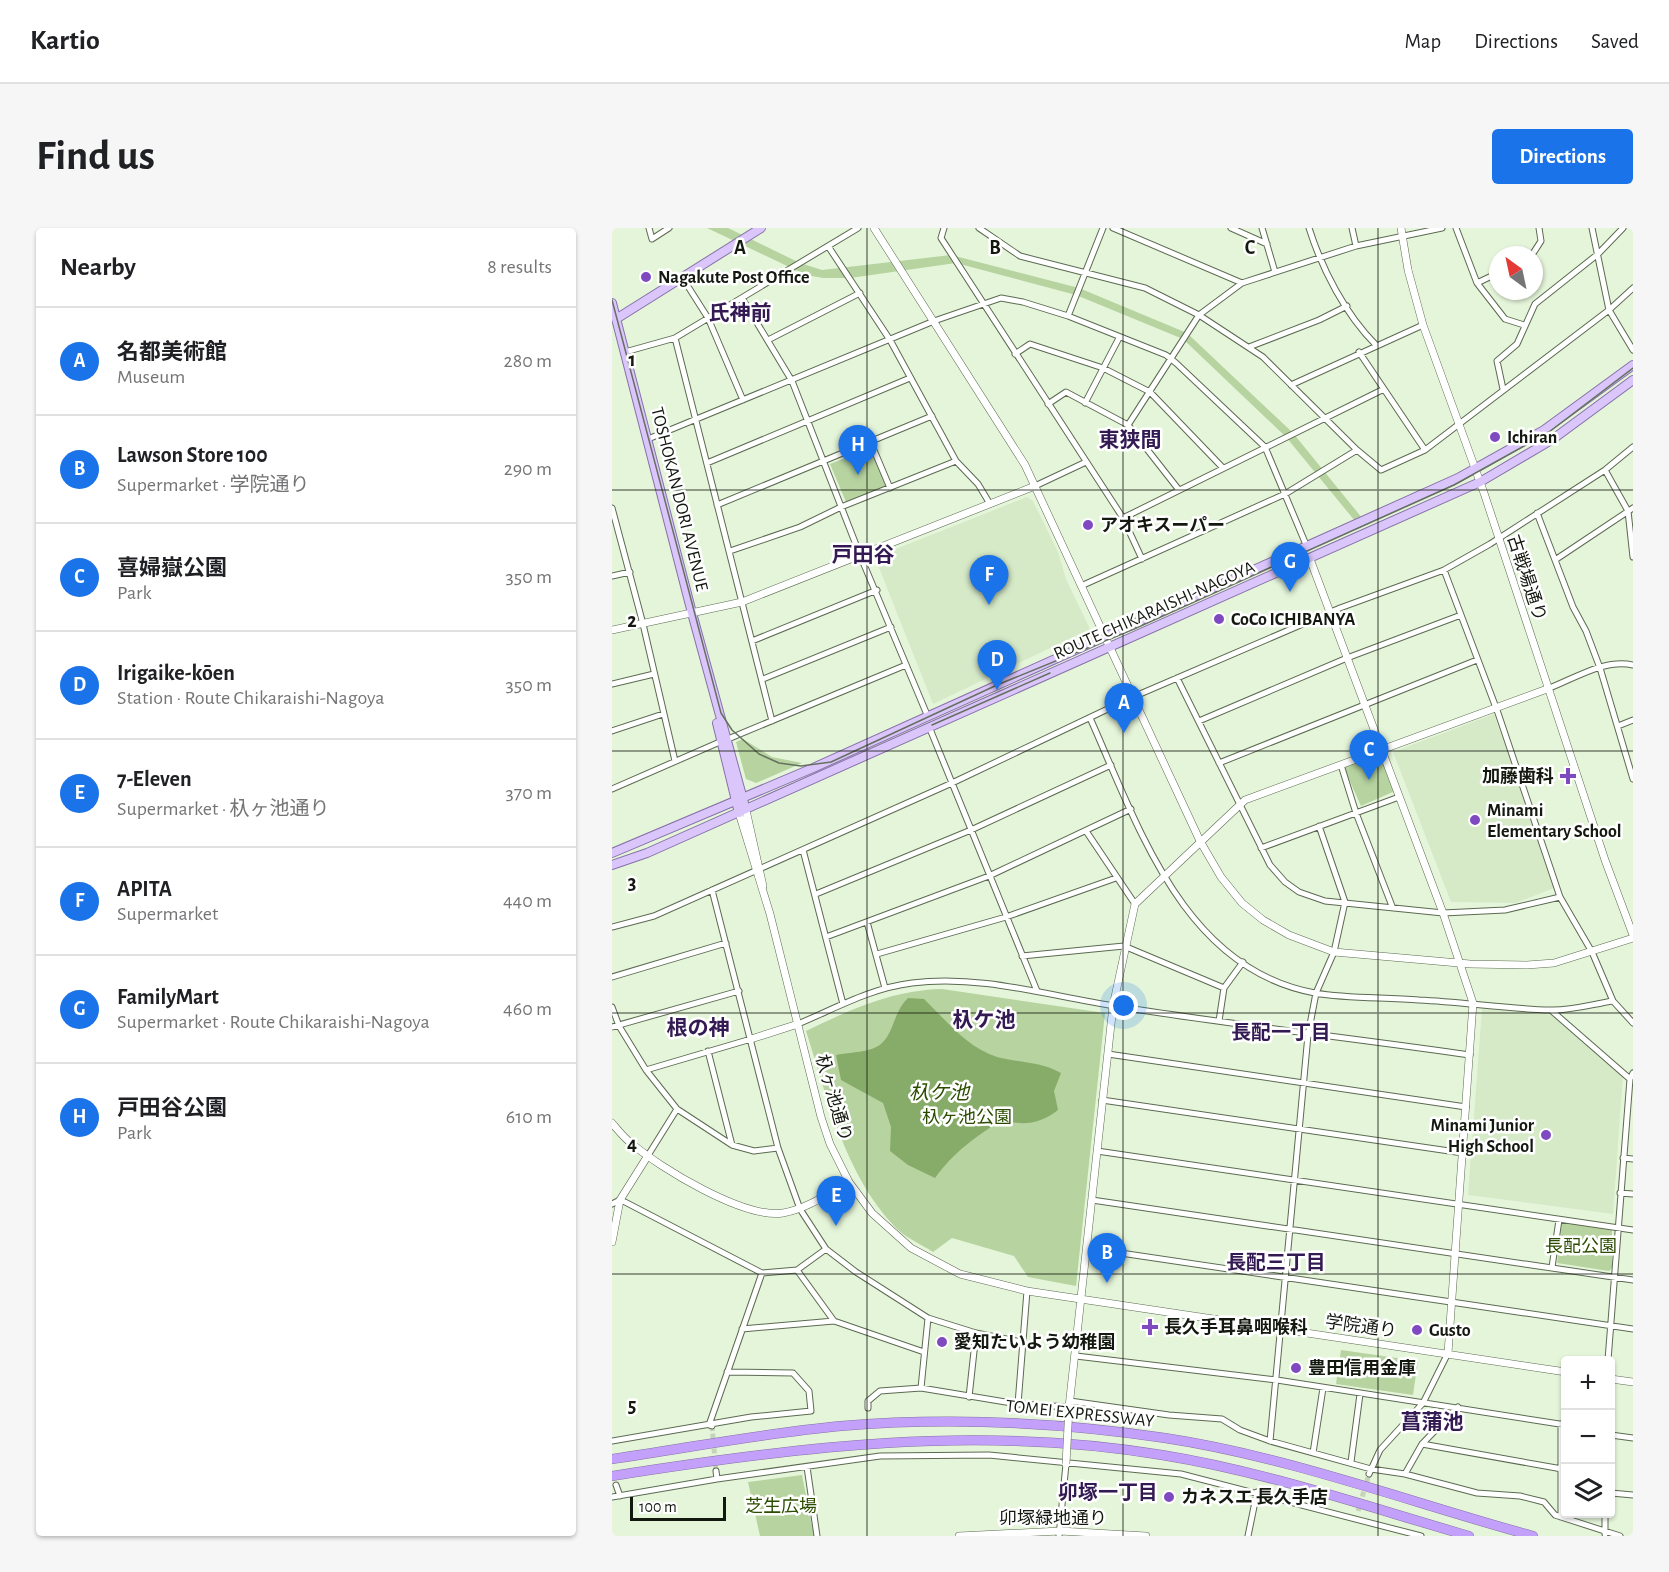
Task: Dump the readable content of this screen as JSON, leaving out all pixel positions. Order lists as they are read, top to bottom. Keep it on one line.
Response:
{"streets":{"highway":["TOMEI EXPRESSWAY"],"main road":["TOSHOKAN DORI AVENUE","ROUTE CHIKARAISHI-NAGOYA"],"street":["古戦場通り","杁ヶ池通り","学院通り","卯塚緑地通り"]},"crossings":[["TOSHOKAN DORI AVENUE","ROUTE CHIKARAISHI-NAGOYA"],["TOSHOKAN DORI AVENUE","杁ヶ池通り"],["古戦場通り","ROUTE CHIKARAISHI-NAGOYA"],["ROUTE CHIKARAISHI-NAGOYA","杁ヶ池通り"],["杁ヶ池通り","学院通り"]],"districts":["氏神前","東狭間","戸田谷","杁ケ池","根の神","長配一丁目","長配三丁目","菖蒲池","卯塚一丁目"],"water":["杁ケ池"],"parks":["杁ヶ池公園","長配公園","芝生広場"],"places":{"other":["Nagakute Post Office","Ichiran","アオキスーパー","CoCo ICHIBANYA","Minami Elementary School","Minami Junior High School","Gusto","愛知たいよう幼稚園","豊田信用金庫","カネスエ 長久手店"],"health":["加藤歯科","長久手耳鼻咽喉科"]},"scale_bar":"100 m","north":"top left","page":{"header":"Kartio","nav":["Map","Directions","Saved"],"buttons":"Directions","title":"Find us","heading":["Nearby","8 results"],"list":[{"mark":"A","name":"名都美術館","note":"Museum","value":"280 m"},{"mark":"B","name":"Lawson Store 100","note":"Supermarket · 学院通り","value":"290 m"},{"mark":"C","name":"喜婦嶽公園","note":"Park","value":"350 m"},{"mark":"D","name":"Irigaike-kōen","note":"Station · Route Chikaraishi-Nagoya","value":"350 m"},{"mark":"E","name":"7-Eleven","note":"Supermarket · 杁ヶ池通り","value":"370 m"},{"mark":"F","name":"APITA","note":"Supermarket","value":"440 m"},{"mark":"G","name":"FamilyMart","note":"Supermarket · Route Chikaraishi-Nagoya","value":"460 m"},{"mark":"H","name":"戸田谷公園","note":"Park","value":"610 m"}],"pins":["H","G","F","D","A","C","E","B"],"map_buttons":["+","−"],"scale":"100 m"},"grid":{"columns":["A","B","C"],"rows":["1","2","3","4","5"]}}
